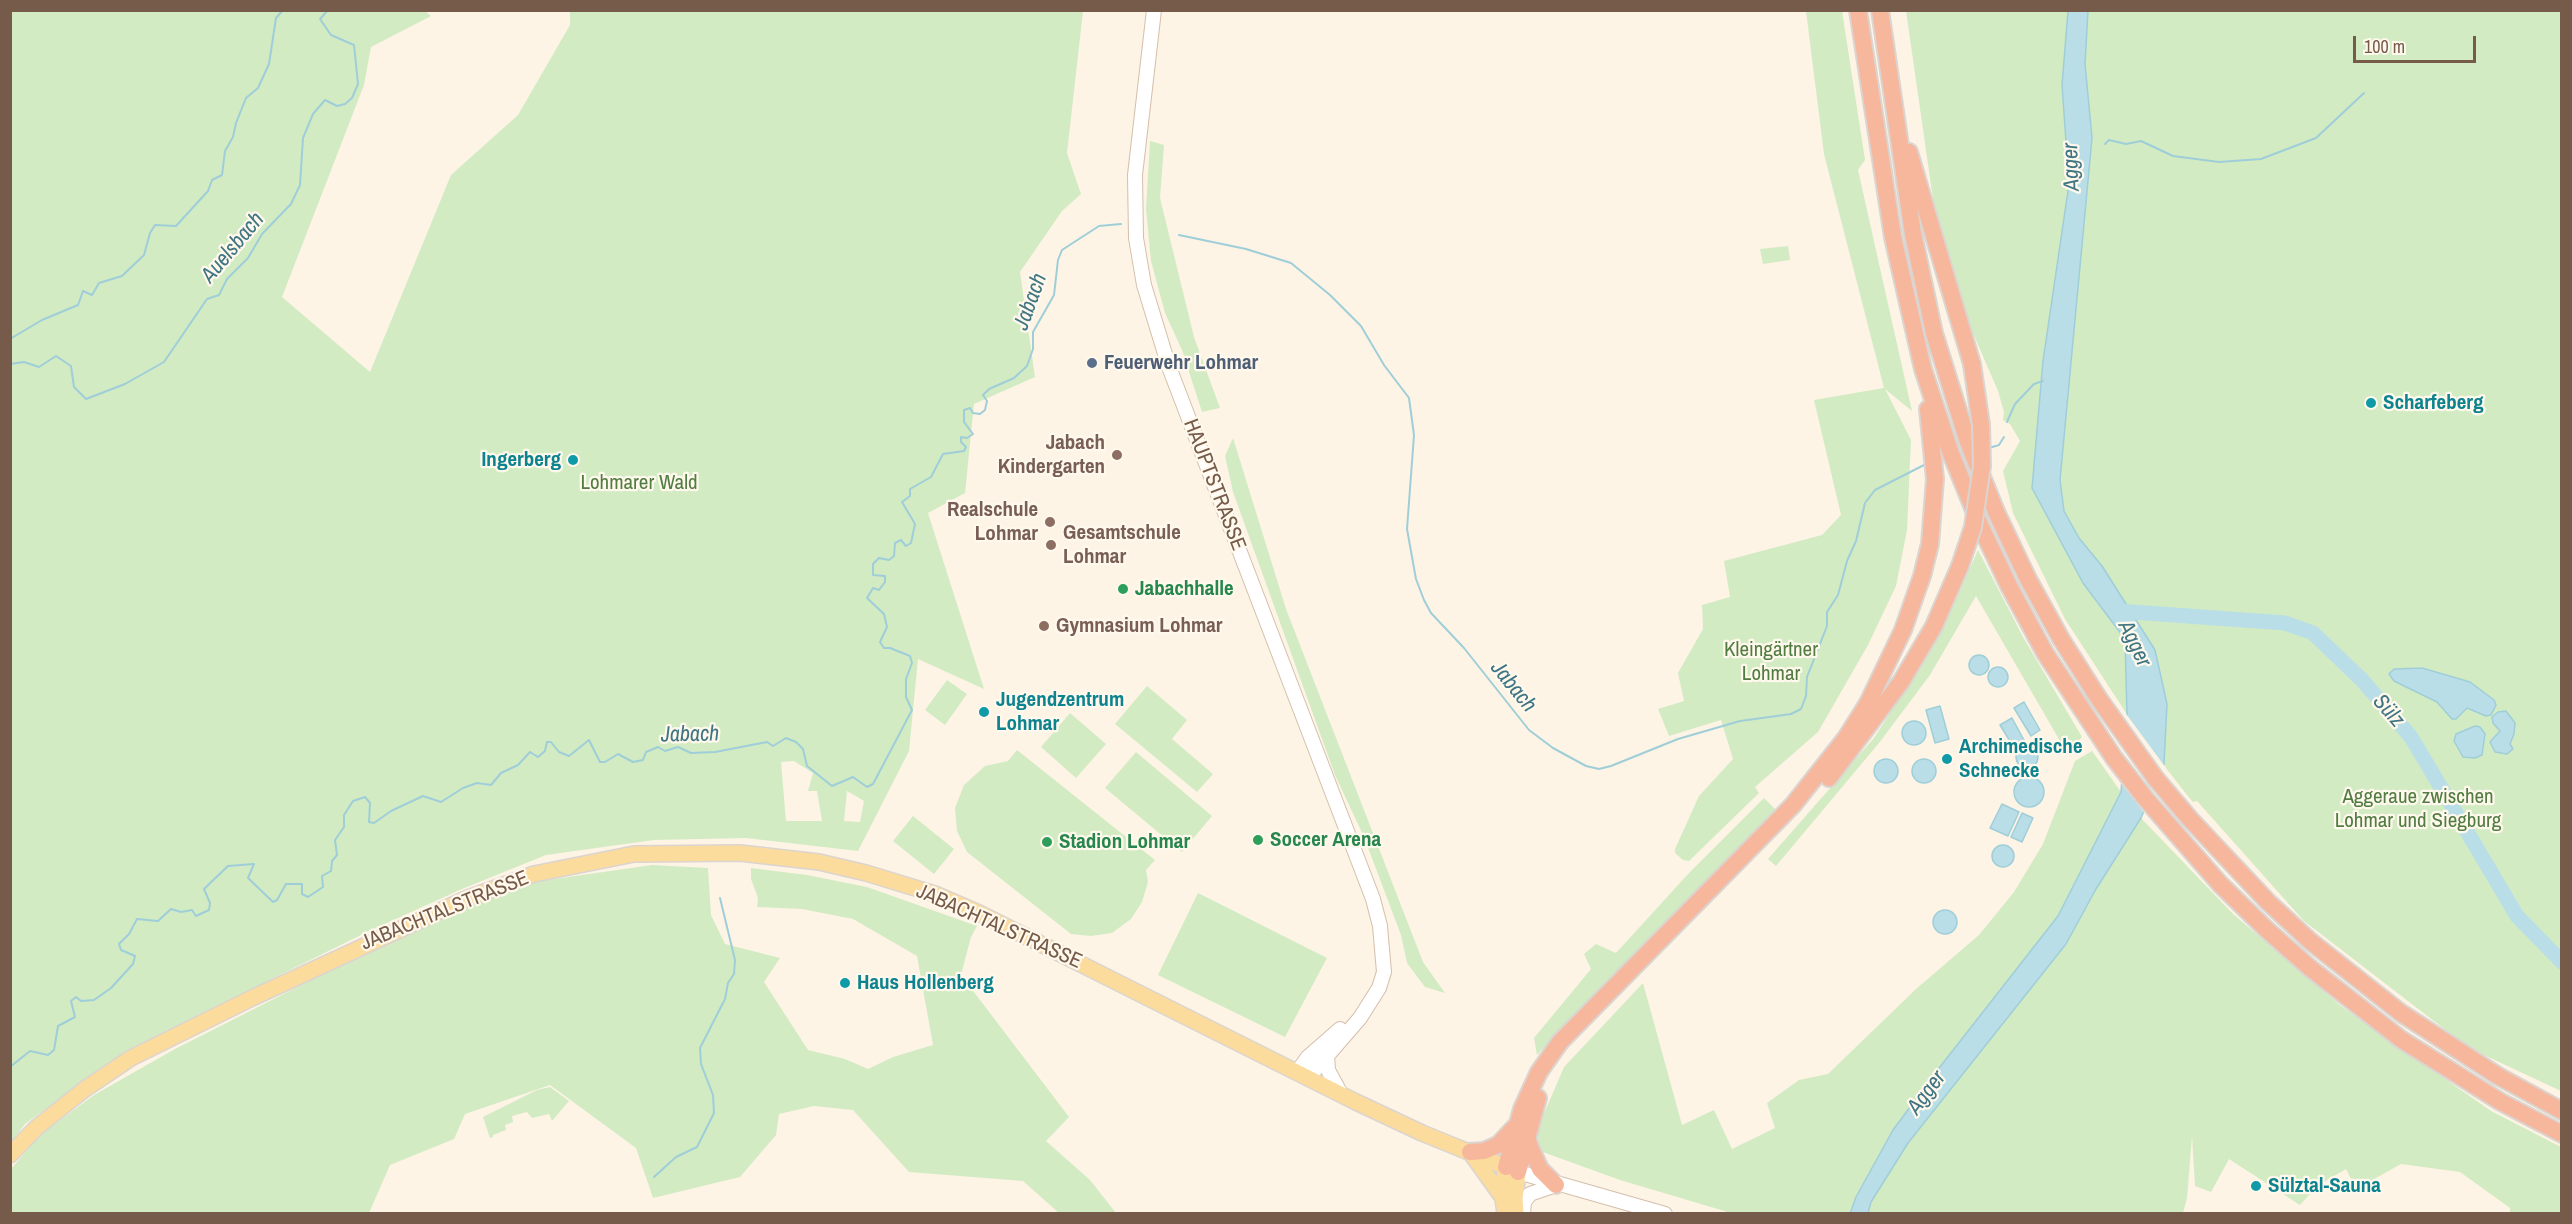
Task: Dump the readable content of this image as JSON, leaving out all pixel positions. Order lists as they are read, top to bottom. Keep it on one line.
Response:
{"streets":{"main road":["HAUPTSTRASSE","JABACHTALSTRASSE"]},"water":["Agger","Auelsbach","Jabach","Sülz"],"parks":["Lohmarer Wald","Kleingärtner Lohmar","Aggeraue zwischen Lohmar und Siegburg"],"places":["Feuerwehr Lohmar","Scharfeberg","Jabach Kindergarten","Ingerberg","Realschule Lohmar","Gesamtschule Lohmar","Jabachhalle","Gymnasium Lohmar","Jugendzentrum Lohmar","Archimedische Schnecke","Soccer Arena","Stadion Lohmar","Haus Hollenberg","Sülztal-Sauna"],"scale_bar":"100 m"}
